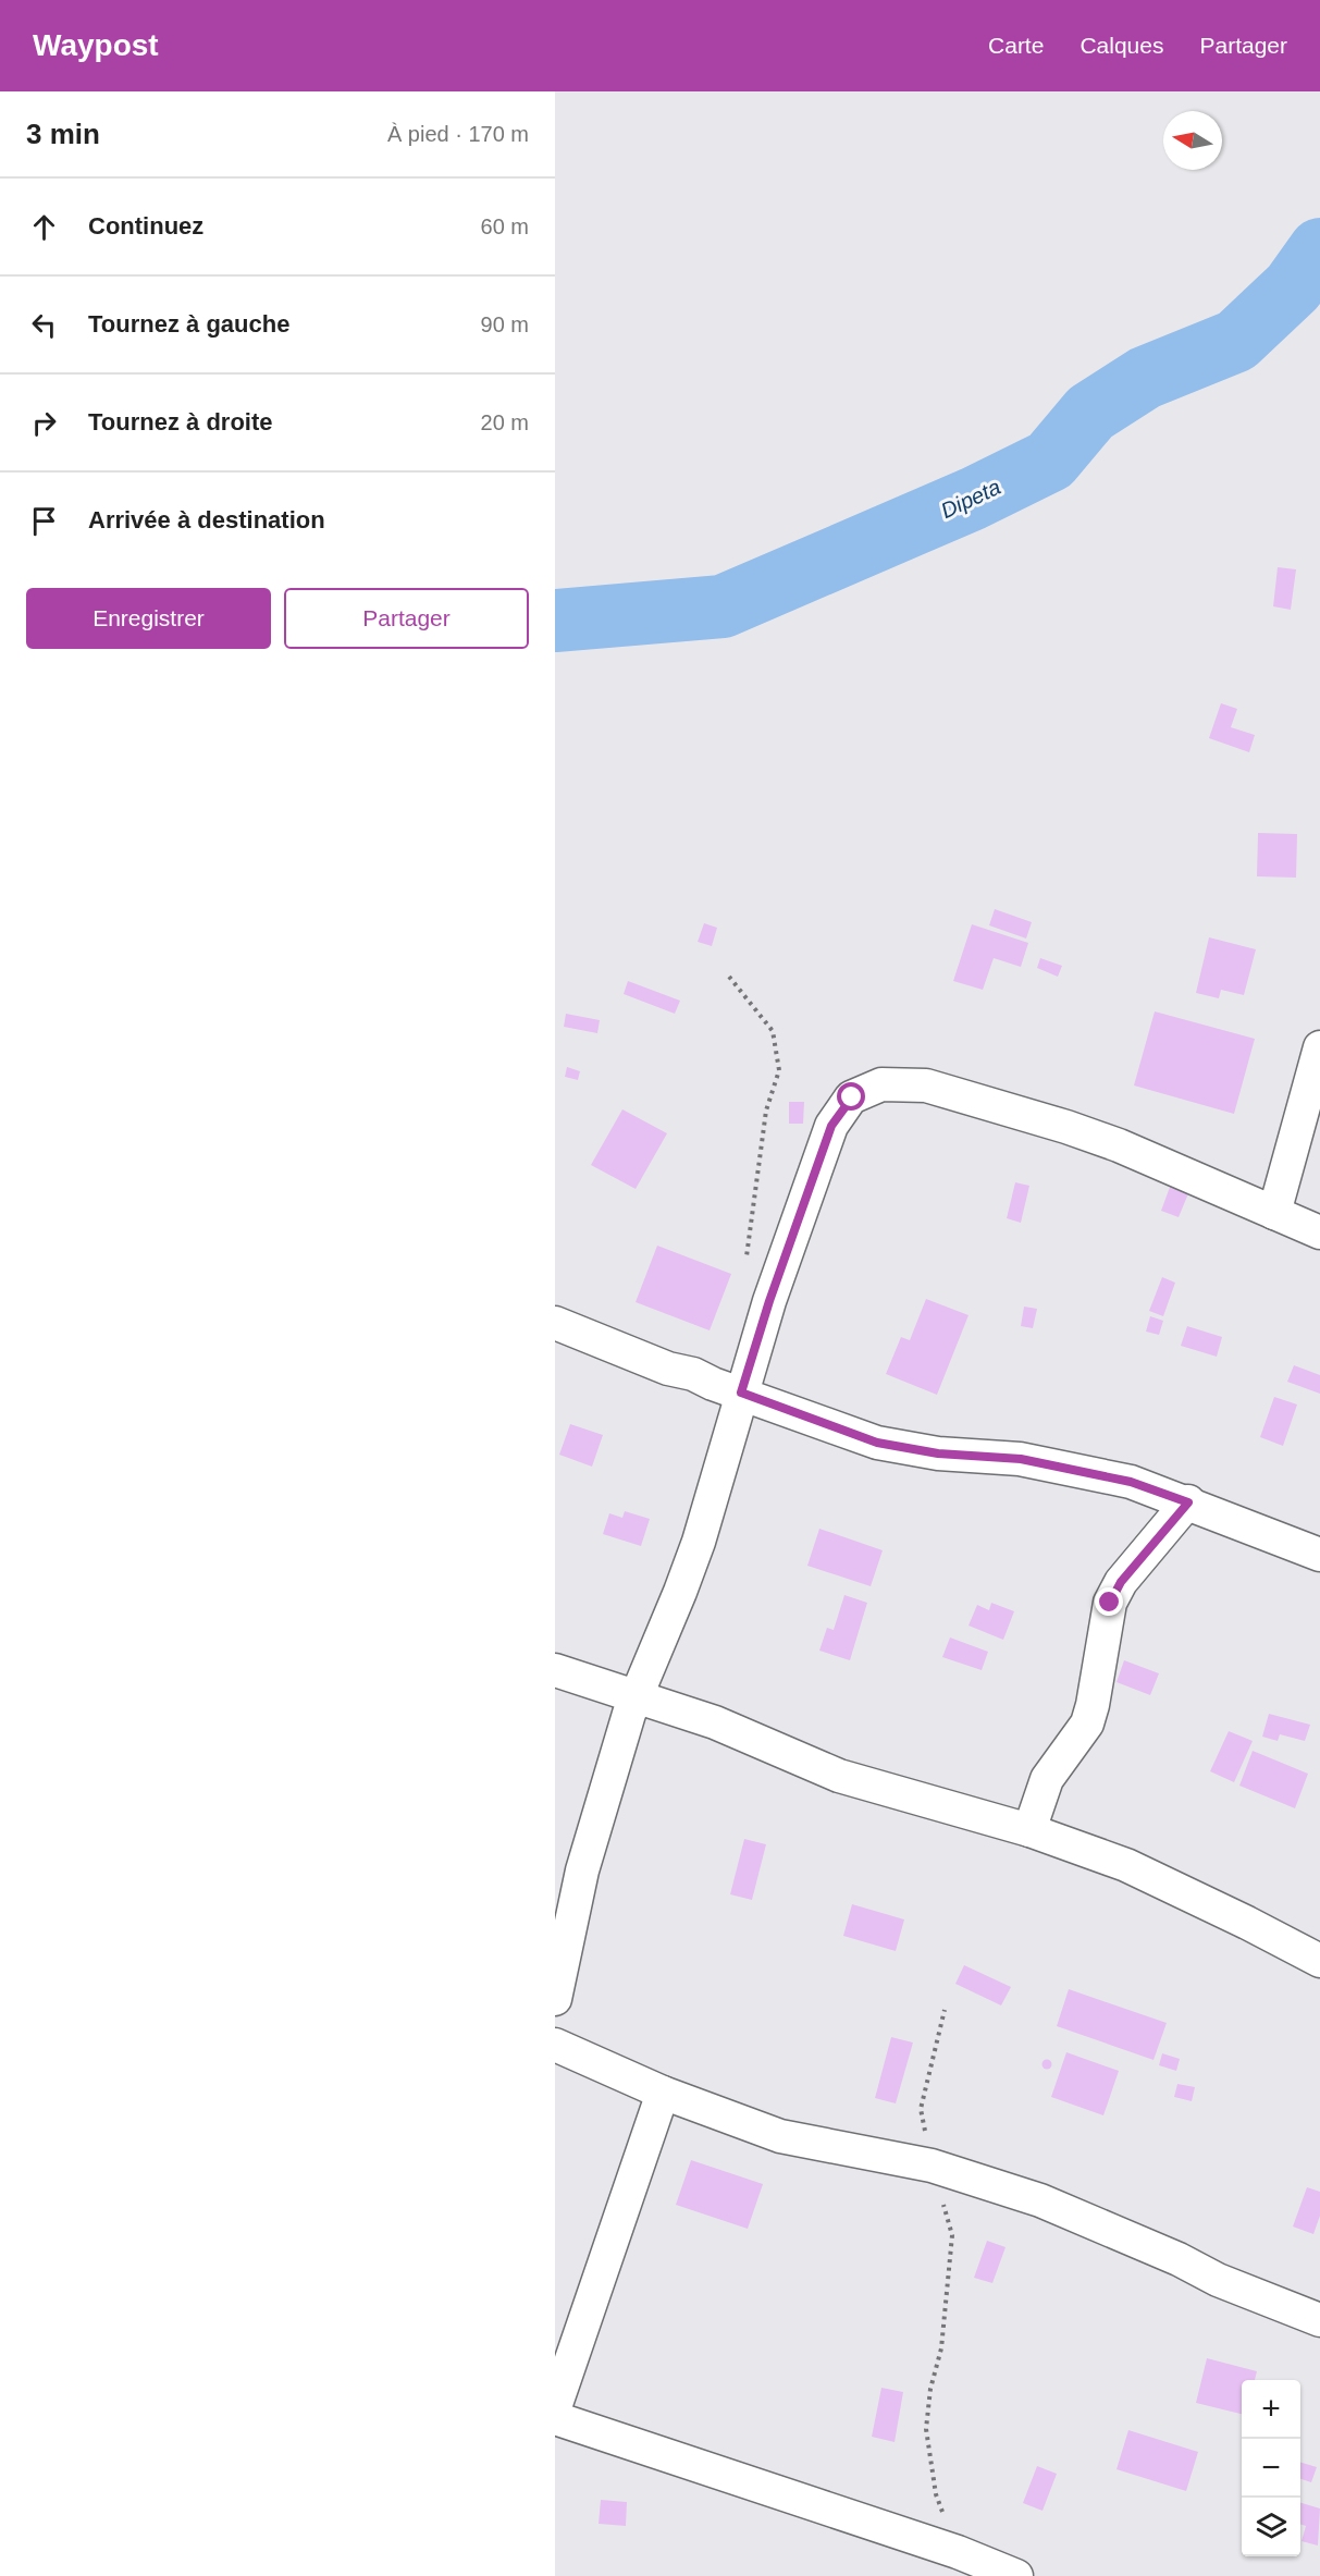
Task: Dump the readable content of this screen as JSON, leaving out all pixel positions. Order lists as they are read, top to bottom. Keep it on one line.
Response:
{"water":["Dipeta"],"north":"left","page":{"header":"Waypost","nav":["Carte","Calques","Partager"],"heading":["3 min","À pied · 170 m"],"list":[["Continuez","60 m"],["Tournez à gauche","90 m"],["Tournez à droite","20 m"],"Arrivée à destination"],"buttons":["Enregistrer","Partager"],"map_buttons":["+","−"]}}
